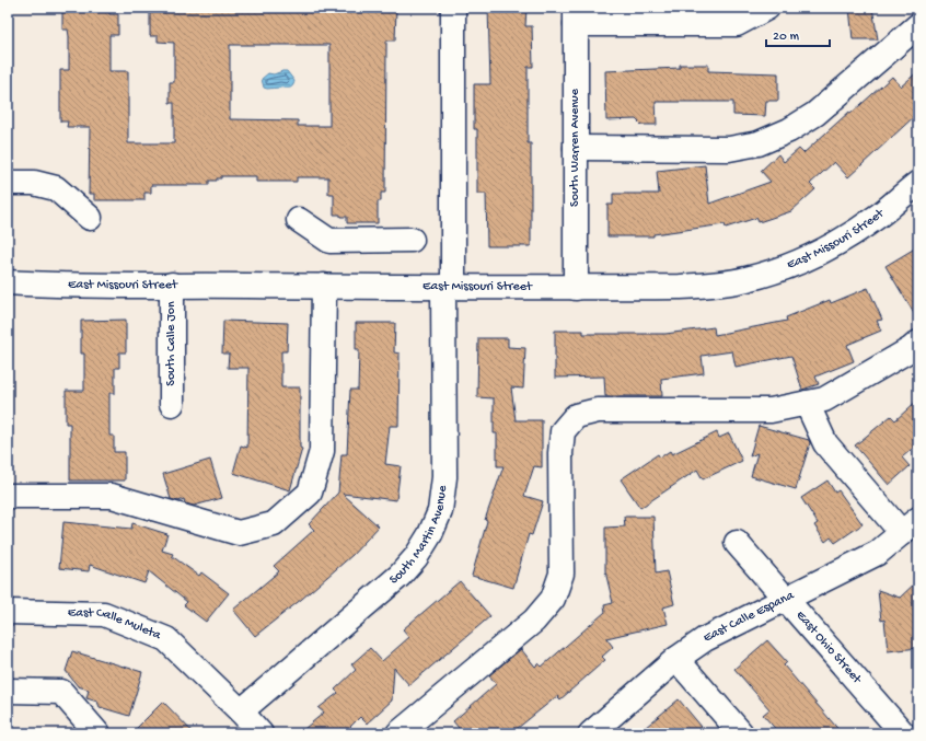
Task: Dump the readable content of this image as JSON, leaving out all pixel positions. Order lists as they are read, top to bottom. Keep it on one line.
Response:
{"streets":{"street":["South Warren Avenue","East Missouri Street","South Calle Jon","South Martin Avenue","East Calle Espana","East Calle Muleta","East Ohio Street"]},"crossings":[["South Warren Avenue","East Missouri Street"],["East Missouri Street","South Calle Jon"],["East Missouri Street","South Martin Avenue"],["South Martin Avenue","East Calle Muleta"],["East Calle Espana","East Ohio Street"]],"scale_bar":"20 m"}
